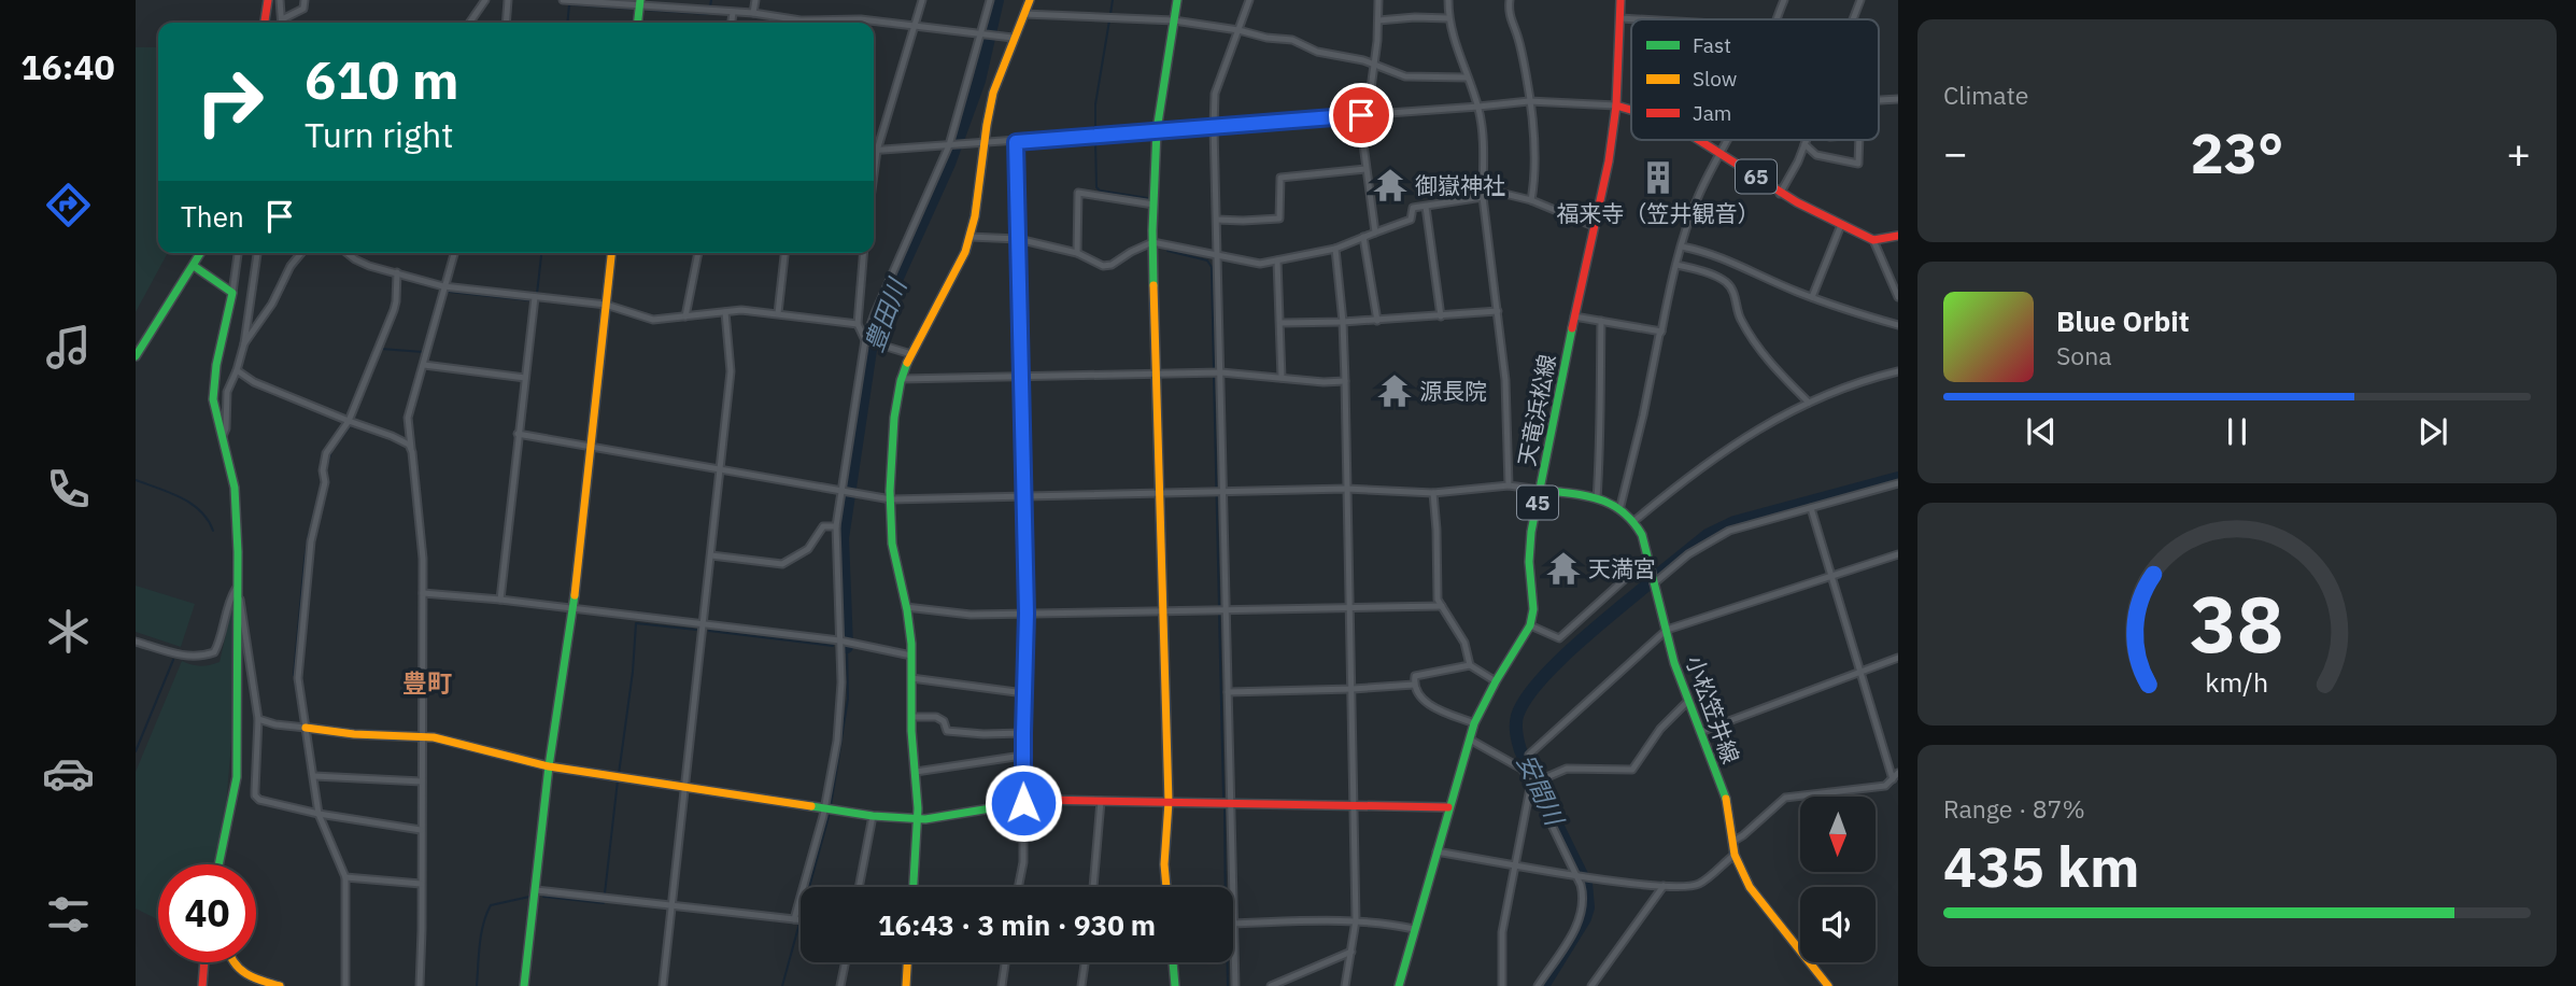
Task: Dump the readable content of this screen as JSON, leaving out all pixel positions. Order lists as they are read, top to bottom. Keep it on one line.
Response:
{"streets":{"street":["65","天竜浜松線","45","小松笠井線"]},"crossings":[["65","天竜浜松線"]],"districts":["豊町"],"water":["豊田川","安間川"],"places":{"building":["福来寺（笠井観音）"],"temple":["御嶽神社","源長院","天満宮"]},"legend":["Fast","Slow","Jam"],"north":"bottom","page":{"tabs":"16:40","tile":["Climate",["Range · 87%","435 km"]],"turn":["610 m","Turn right"],"heat":["−","23°","+"],"then":"Then","song":["Blue Orbit","Sona"],"limit":"40","trip":"16:43 · 3 min · 930 m","gauge":["38","km/h"]}}
